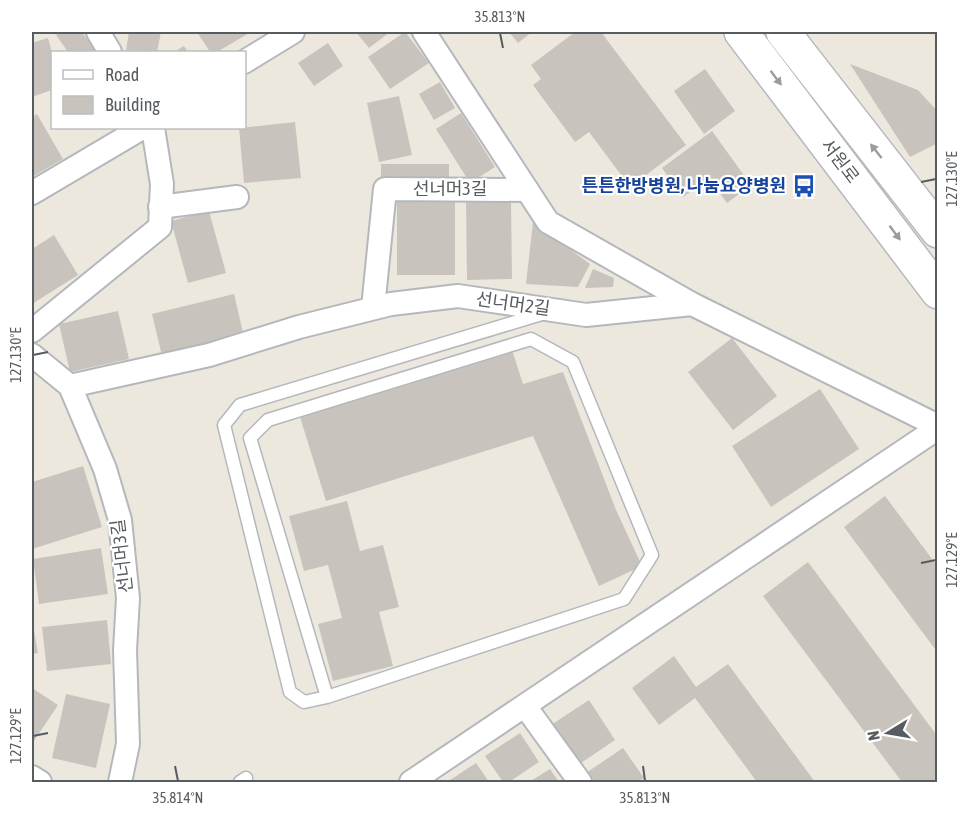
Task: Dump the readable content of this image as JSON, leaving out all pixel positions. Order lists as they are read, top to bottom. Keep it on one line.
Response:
{"streets":{"street":["서원로","선너머3길","선너머2길"]},"crossings":[["선너머3길","선너머2길"]],"places":{"bus stop":["튼튼한방병원, 나눔요양병원"]},"legend":["Road","Building"],"north":"left","coordinates":["35.813°N","127.130°E","127.129°E","35.814°N"]}
